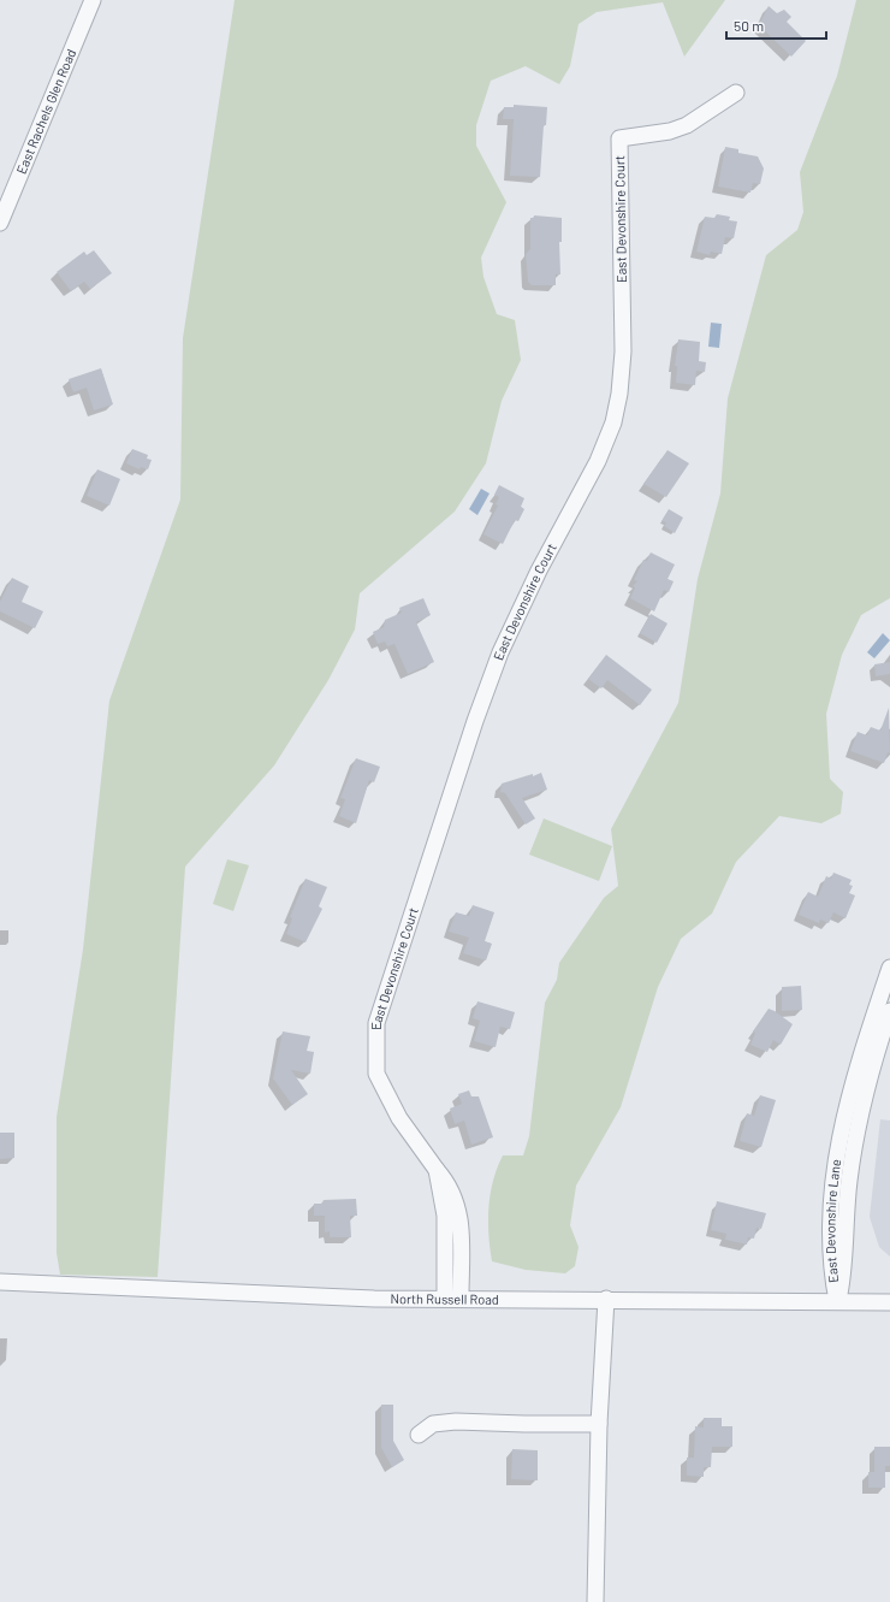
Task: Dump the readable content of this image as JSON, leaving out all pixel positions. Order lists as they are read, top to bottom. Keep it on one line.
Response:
{"streets":{"street":["East Rachels Glen Road","East Devonshire Court","East Devonshire Lane","North Russell Road"]},"crossings":[["East Devonshire Court","North Russell Road"],["East Devonshire Lane","North Russell Road"]],"scale_bar":"50 m"}
